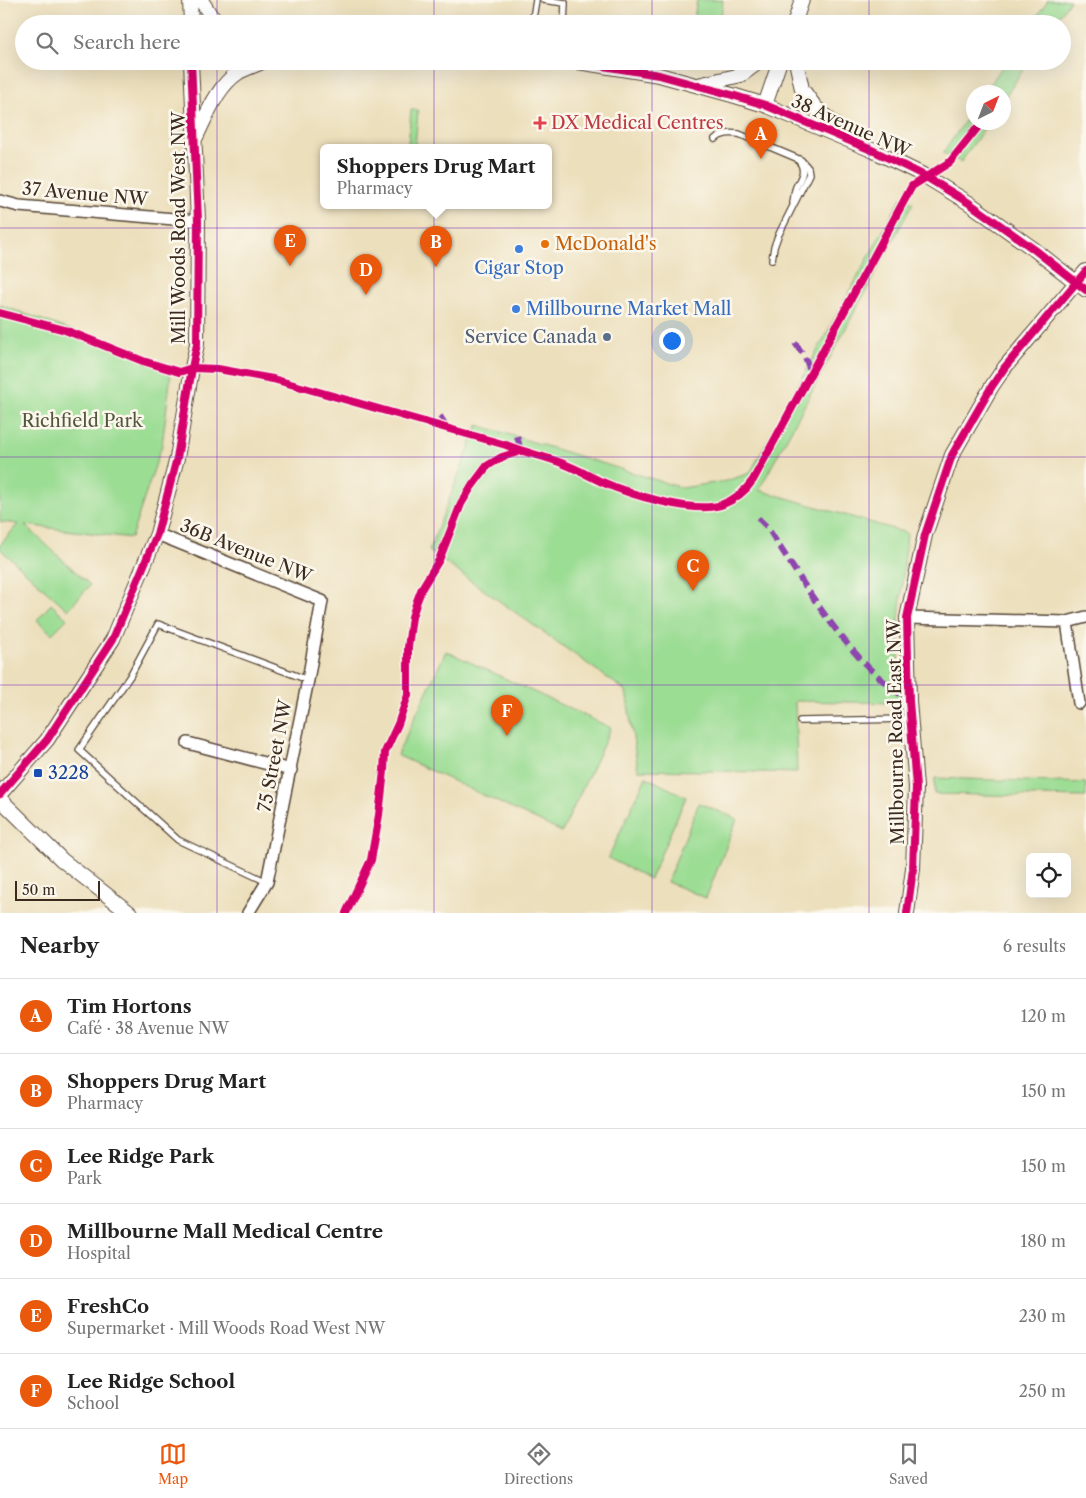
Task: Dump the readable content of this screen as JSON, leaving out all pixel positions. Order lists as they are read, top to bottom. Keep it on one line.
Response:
{"streets":{"street":["38 Avenue NW","37 Avenue NW","Mill Woods Road West NW","36B Avenue NW","Millbourne Road East NW","75 Street NW"]},"crossings":[["38 Avenue NW","Millbourne Road East NW"],["37 Avenue NW","Mill Woods Road West NW"],["Mill Woods Road West NW","36B Avenue NW"],["36B Avenue NW","75 Street NW"]],"parks":["Richfield Park"],"places":{"health":["DX Medical Centres"],"other":["McDonald's","Cigar Stop","Millbourne Market Mall","Service Canada"],"transit":["3228"]},"scale_bar":"50 m","north":"top right","page":{"search":"Search here","pins":["A","E","B","D","C","F"],"popup":["Shoppers Drug Mart","Pharmacy"],"scale":"50 m","heading":["Nearby","6 results"],"list":[{"mark":"A","name":"Tim Hortons","note":"Café · 38 Avenue NW","value":"120 m"},{"mark":"B","name":"Shoppers Drug Mart","note":"Pharmacy","value":"150 m"},{"mark":"C","name":"Lee Ridge Park","note":"Park","value":"150 m"},{"mark":"D","name":"Millbourne Mall Medical Centre","note":"Hospital","value":"180 m"},{"mark":"E","name":"FreshCo","note":"Supermarket · Mill Woods Road West NW","value":"230 m"},{"mark":"F","name":"Lee Ridge School","note":"School","value":"250 m"}],"nav":["Map","Directions","Saved"]}}
